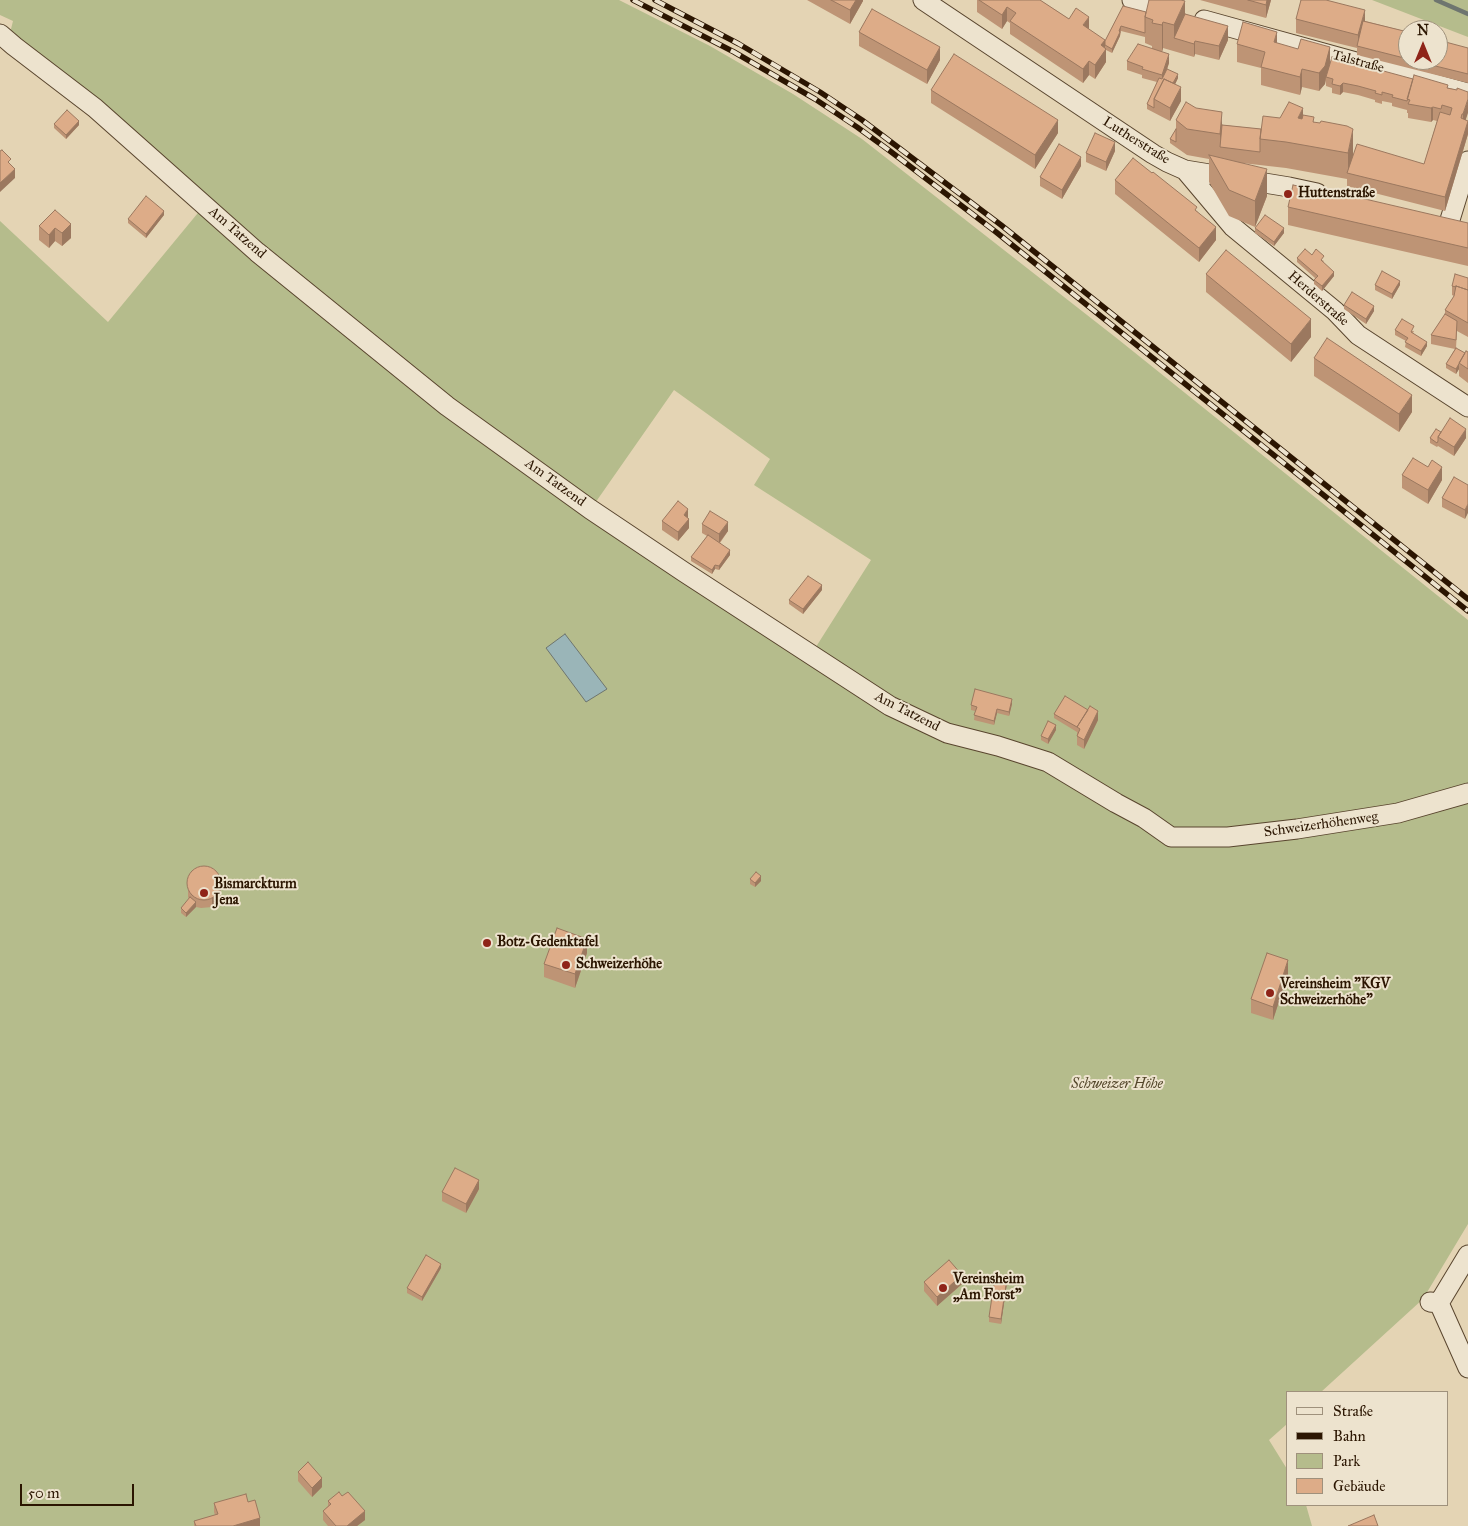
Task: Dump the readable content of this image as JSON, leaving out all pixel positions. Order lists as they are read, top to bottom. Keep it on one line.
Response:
{"streets":{"street":["Talstraße","Lutherstraße","Am Tatzend","Herderstraße","Schweizerhöhenweg"]},"crossings":[["Lutherstraße","Herderstraße"],["Am Tatzend","Schweizerhöhenweg"]],"parks":["Schweizer Höhe"],"places":["Huttenstraße","Bismarckturm Jena","Botz-Gedenktafel","Schweizerhöhe","Vereinsheim \"KGV Schweizerhöhe\"","Vereinsheim „Am Forst”"],"legend":["Straße","Bahn","Park","Gebäude"],"scale_bar":"50 m","north":"top"}
